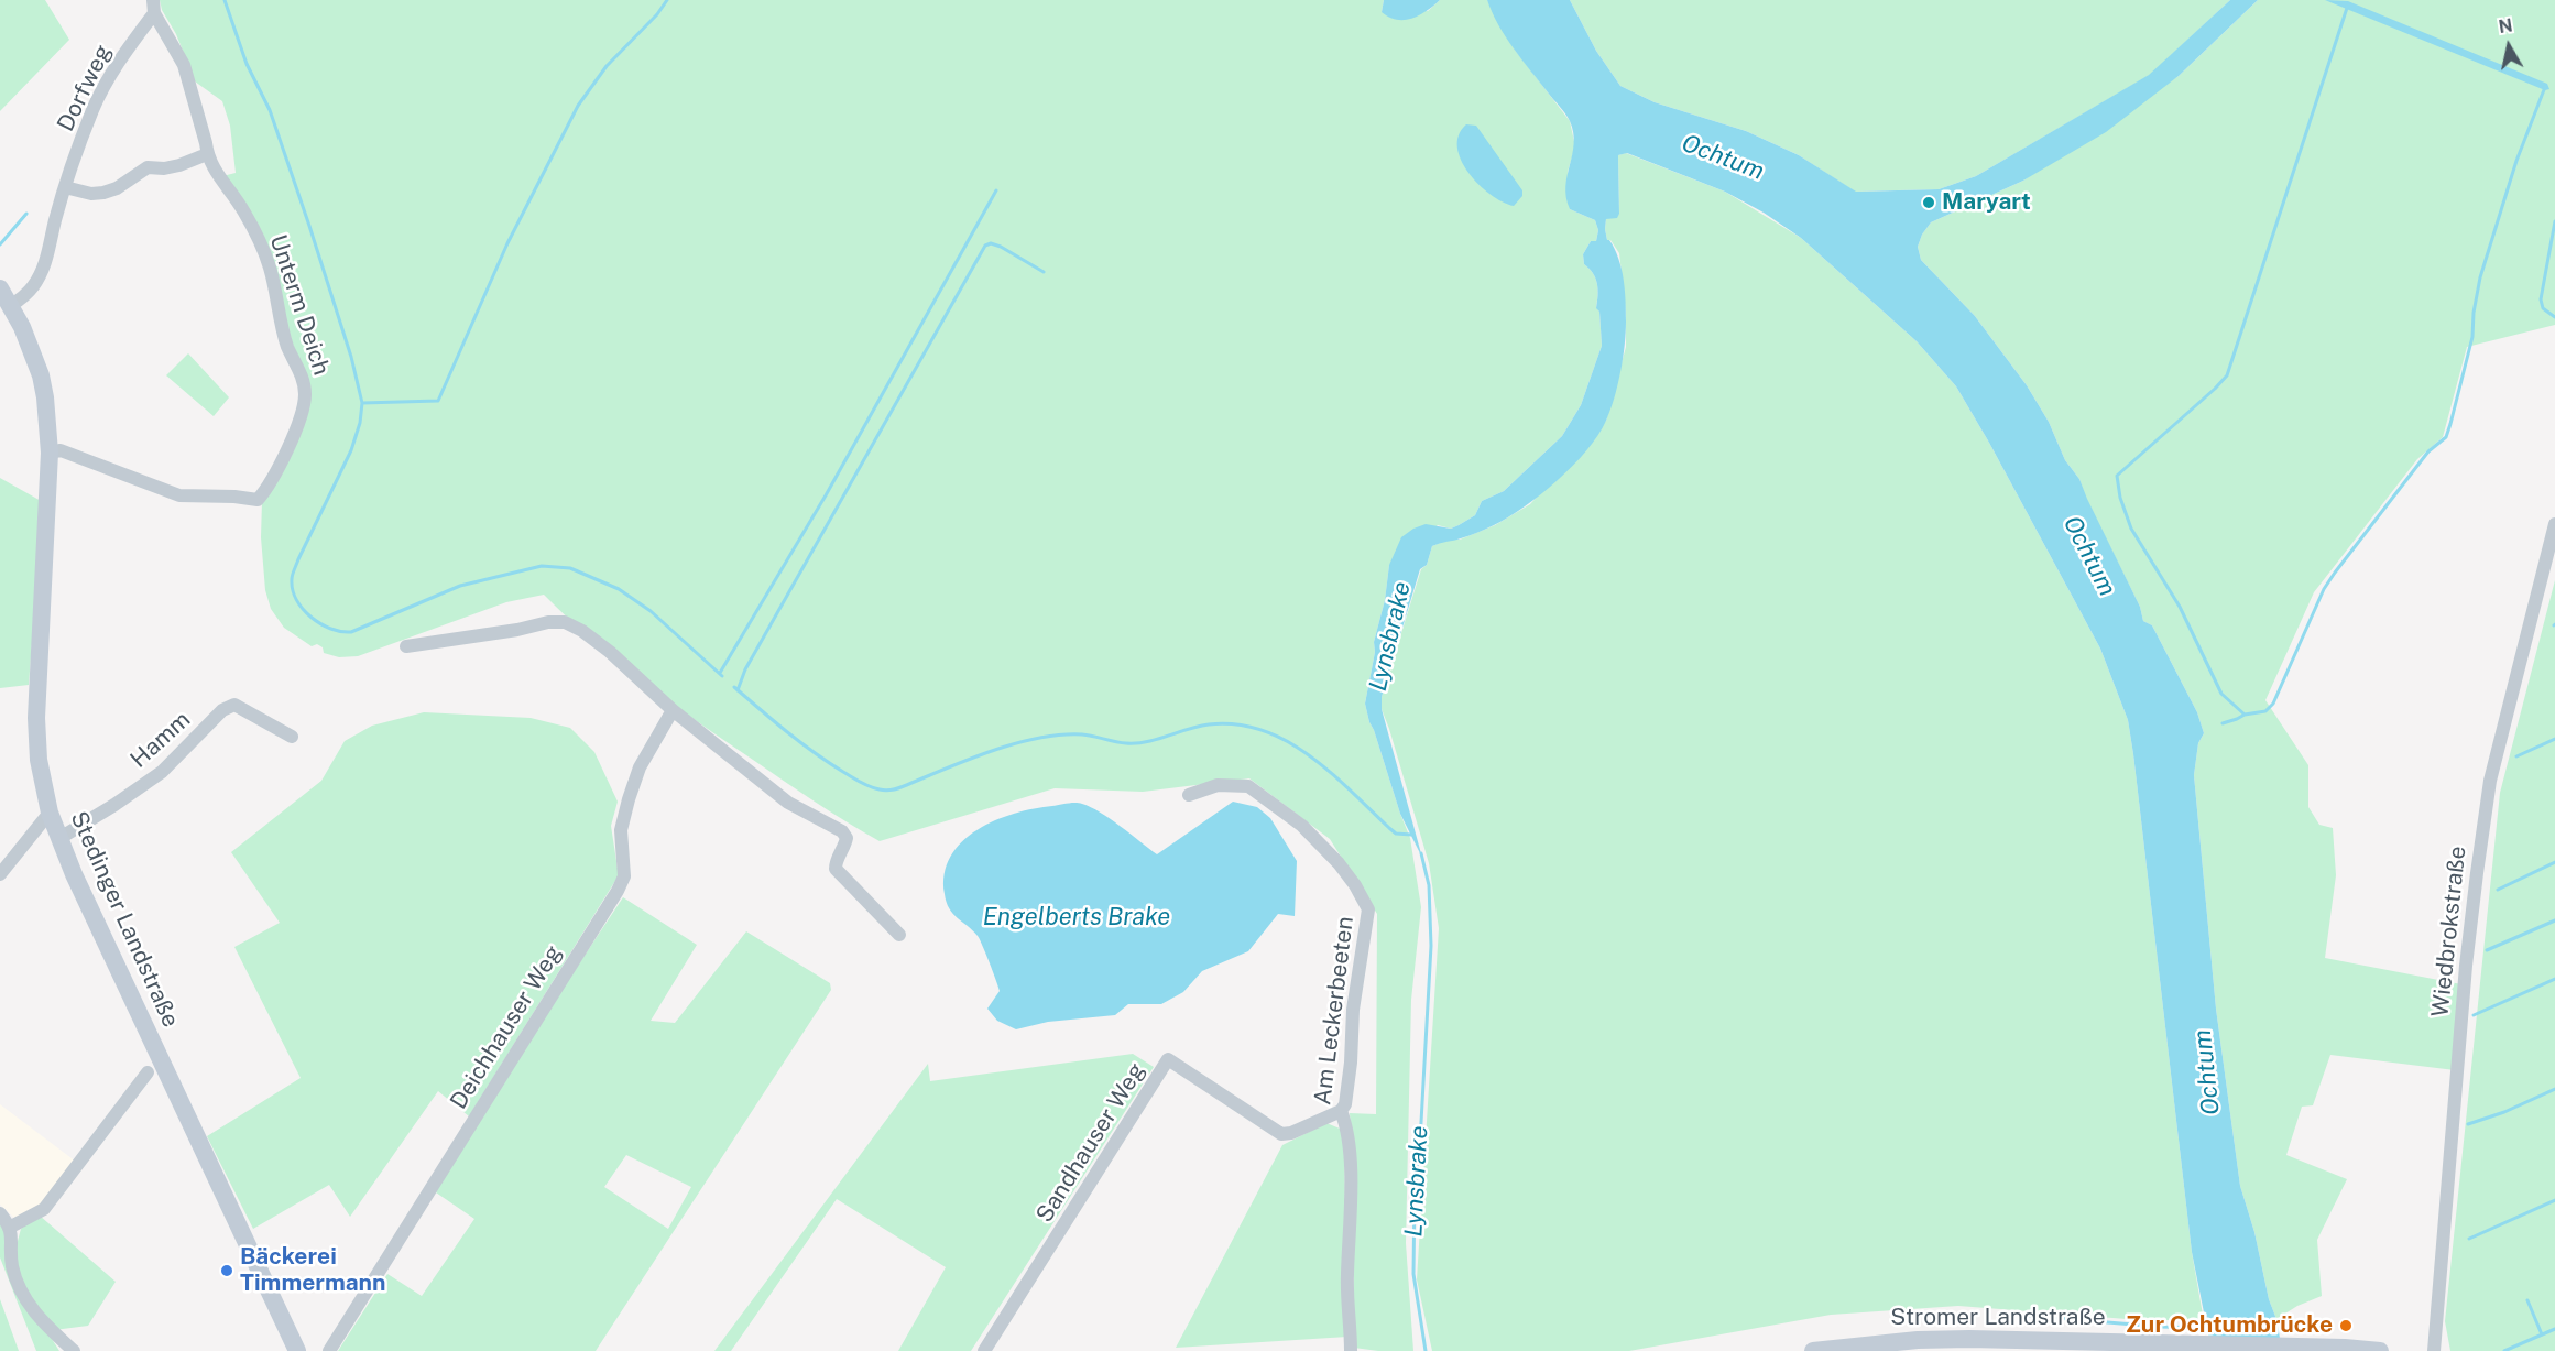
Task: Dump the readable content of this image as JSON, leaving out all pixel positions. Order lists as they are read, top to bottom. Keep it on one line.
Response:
{"streets":{"main road":["Stedinger Landstraße","Stromer Landstraße"],"street":["Dorfweg","Unterm Deich","Hamm","Wiedbrokstraße","Am Leckerbeeten","Deichhauser Weg","Sandhauser Weg"]},"crossings":[["Dorfweg","Unterm Deich"],["Dorfweg","Stedinger Landstraße"],["Unterm Deich","Stedinger Landstraße"],["Hamm","Stedinger Landstraße"],["Am Leckerbeeten","Sandhauser Weg"]],"water":["Ochtum","Lynsbrake","Engelberts Brake"],"places":["Maryart","Bäckerei Timmermann","Zur Ochtumbrücke"],"north":"top"}
